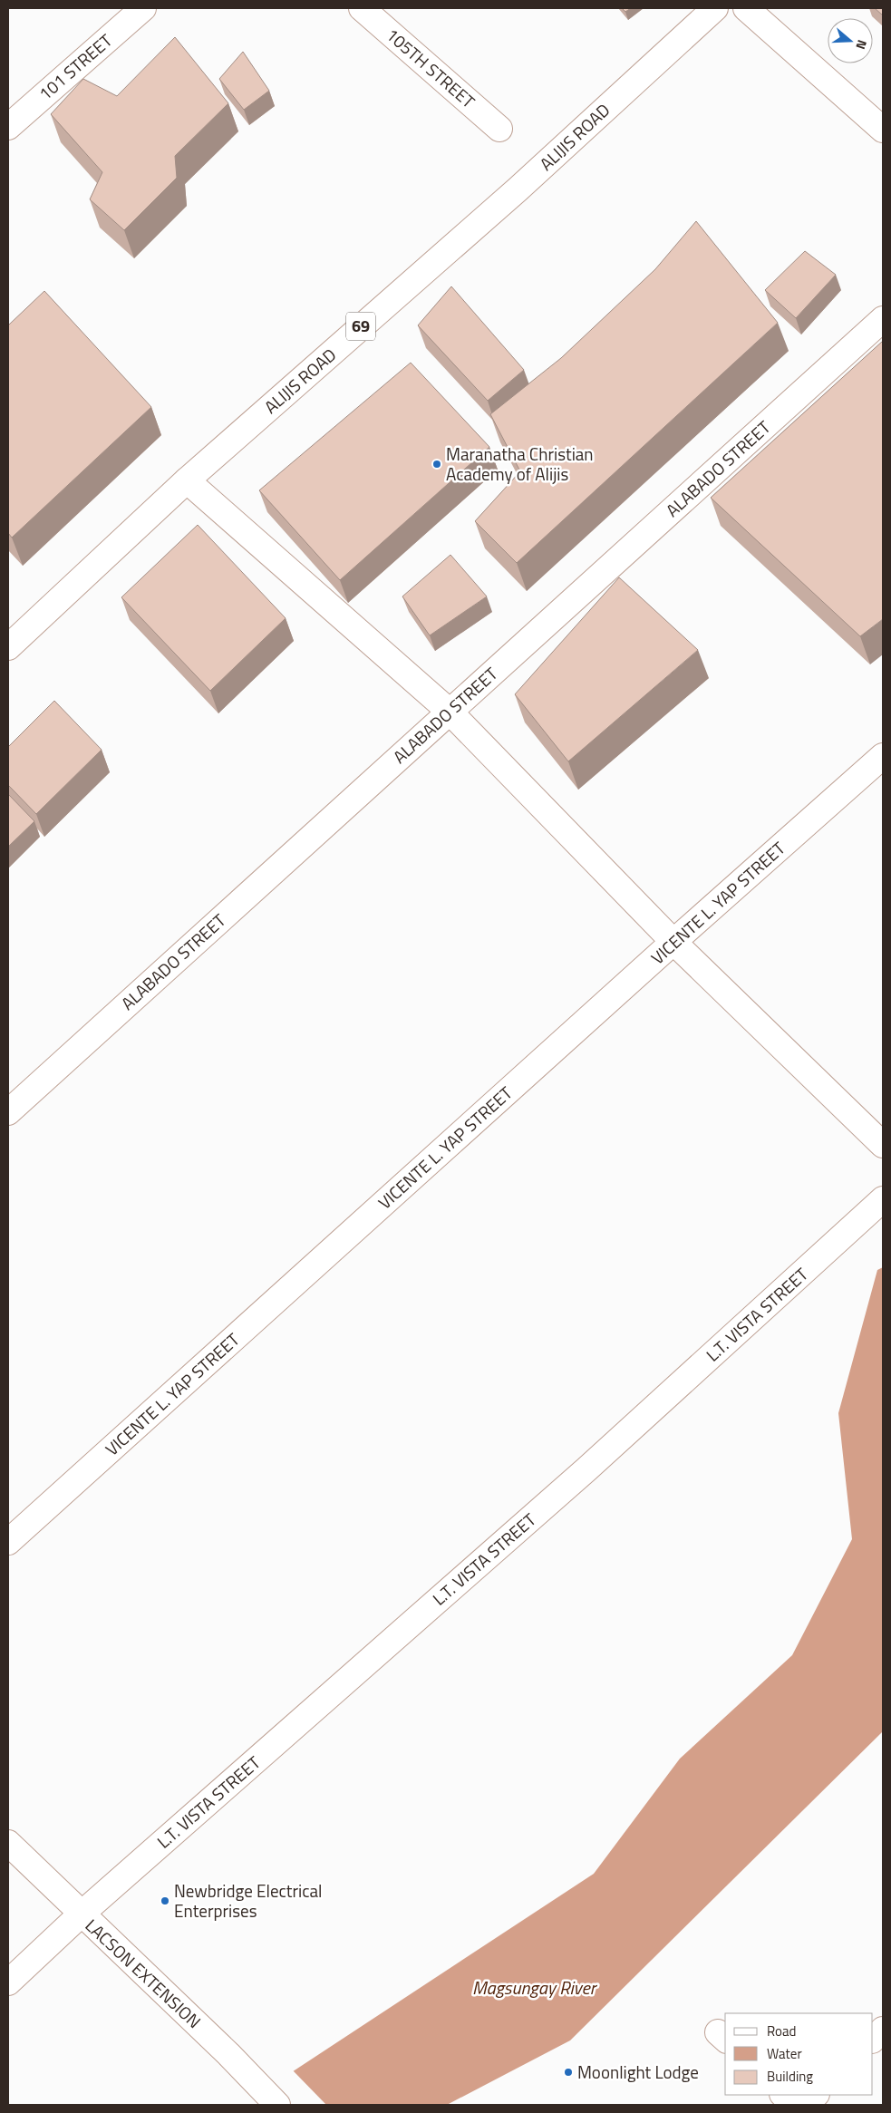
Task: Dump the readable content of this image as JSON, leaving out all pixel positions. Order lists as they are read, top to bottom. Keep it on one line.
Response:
{"streets":{"street":["101 STREET","105TH STREET","ALIJIS ROAD","69","ALABADO STREET","VICENTE L. YAP STREET","L.T. VISTA STREET","LACSON EXTENSION"]},"crossings":[["L.T. VISTA STREET","LACSON EXTENSION"]],"water":["Magsungay River"],"places":["Maranatha Christian Academy of Alijis","Newbridge Electrical Enterprises","Moonlight Lodge"],"legend":["Road","Water","Building"],"north":"right"}
